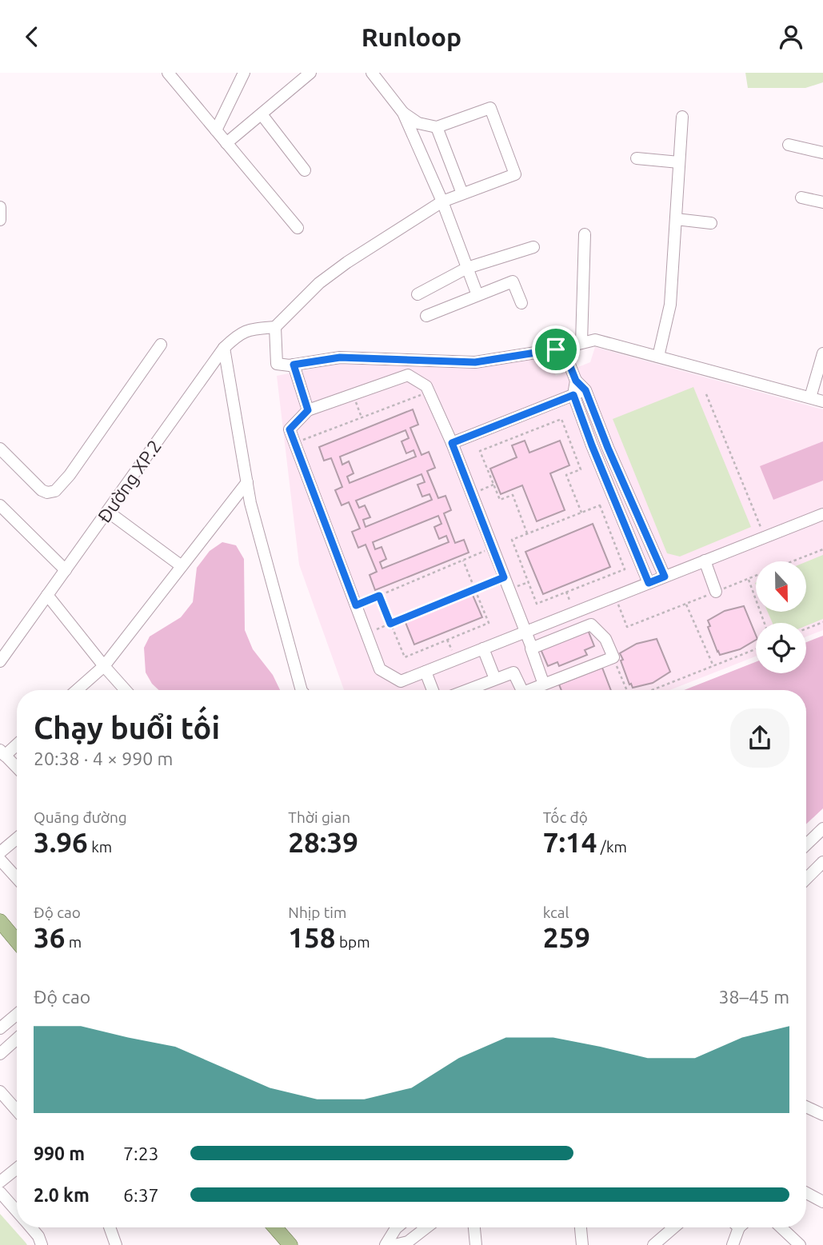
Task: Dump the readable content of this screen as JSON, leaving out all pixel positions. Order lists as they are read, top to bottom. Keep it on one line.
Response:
{"streets":{"street":["Đường XP.2"]},"north":"bottom","page":{"header":"Runloop","heading":["Chạy buổi tối","20:38 · 4 × 990 m"],"stats":[["Quãng đường","3.96 km"],["Thời gian","28:39"],["Tốc độ","7:14 /km"],["Độ cao","36 m"],["Nhịp tim","158 bpm"],["kcal","259"]],"chart":["Độ cao","38–45 m"],"list":[{"name":"990 m","note":"7:23"},{"name":"2.0 km","note":"6:37"}]}}
